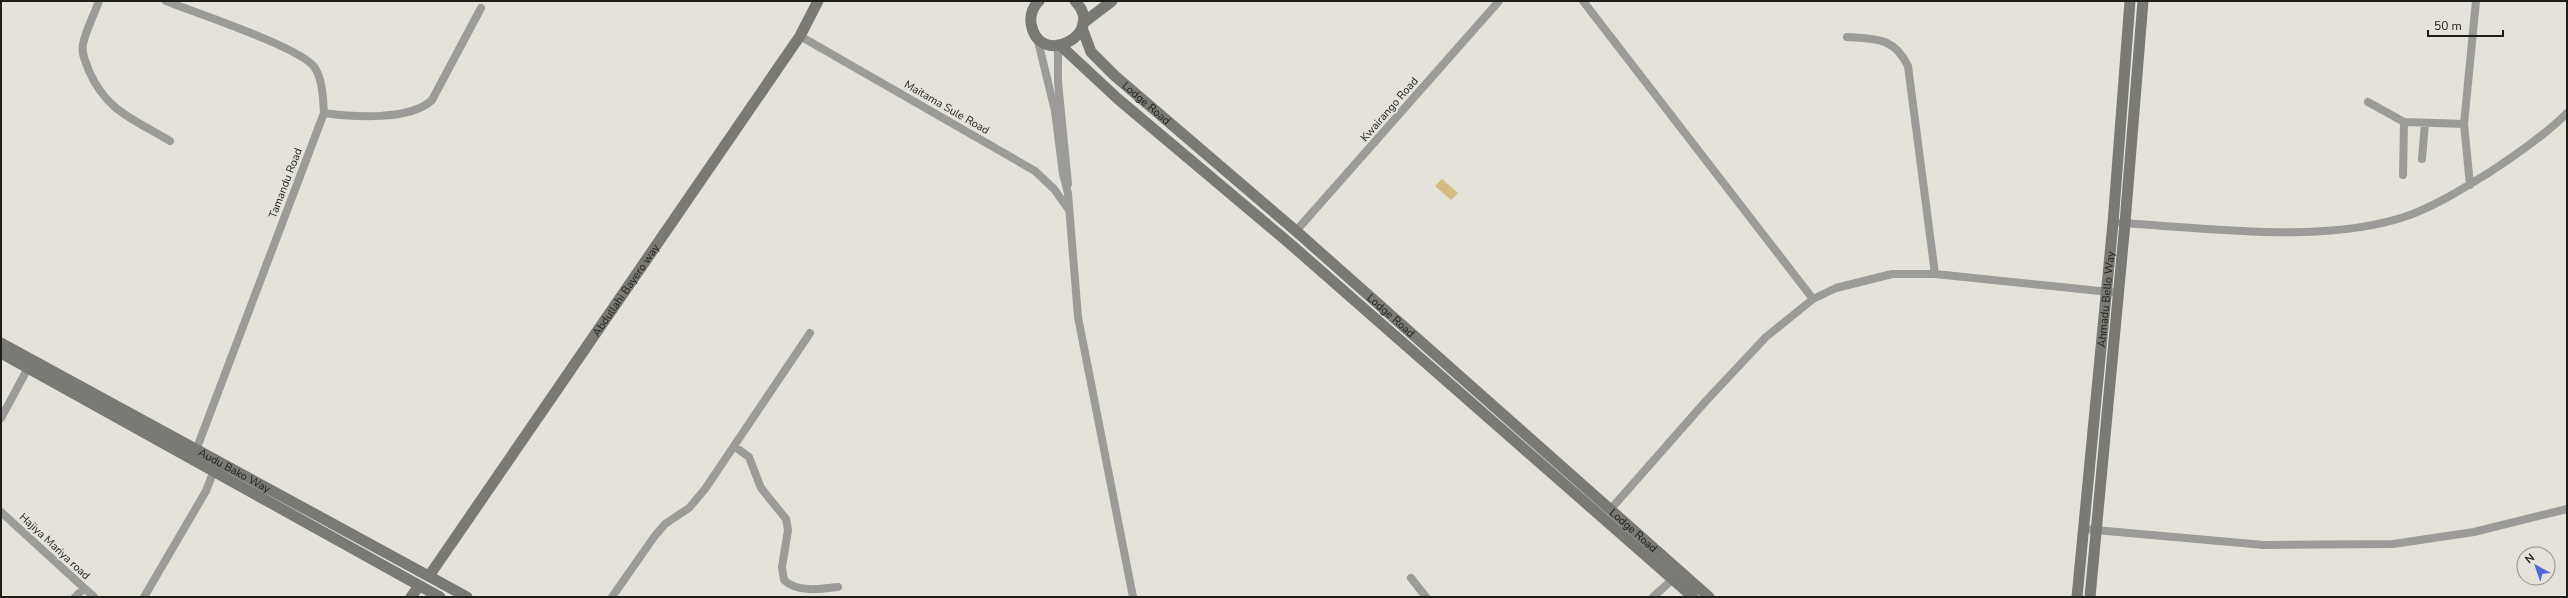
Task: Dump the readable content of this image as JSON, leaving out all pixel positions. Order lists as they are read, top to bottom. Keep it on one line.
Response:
{"streets":{"street":["Lodge Road","Maitama Sule Road","Kwairango Road","Tamandu Road","Abdullahi Bayero way","Ahmadu Bello Way","Audu Bako Way","Hajiya Mariya road"]},"crossings":[["Lodge Road","Kwairango Road"],["Maitama Sule Road","Abdullahi Bayero way"],["Tamandu Road","Audu Bako Way"],["Abdullahi Bayero way","Audu Bako Way"]],"scale_bar":"50 m","north":"top left"}
